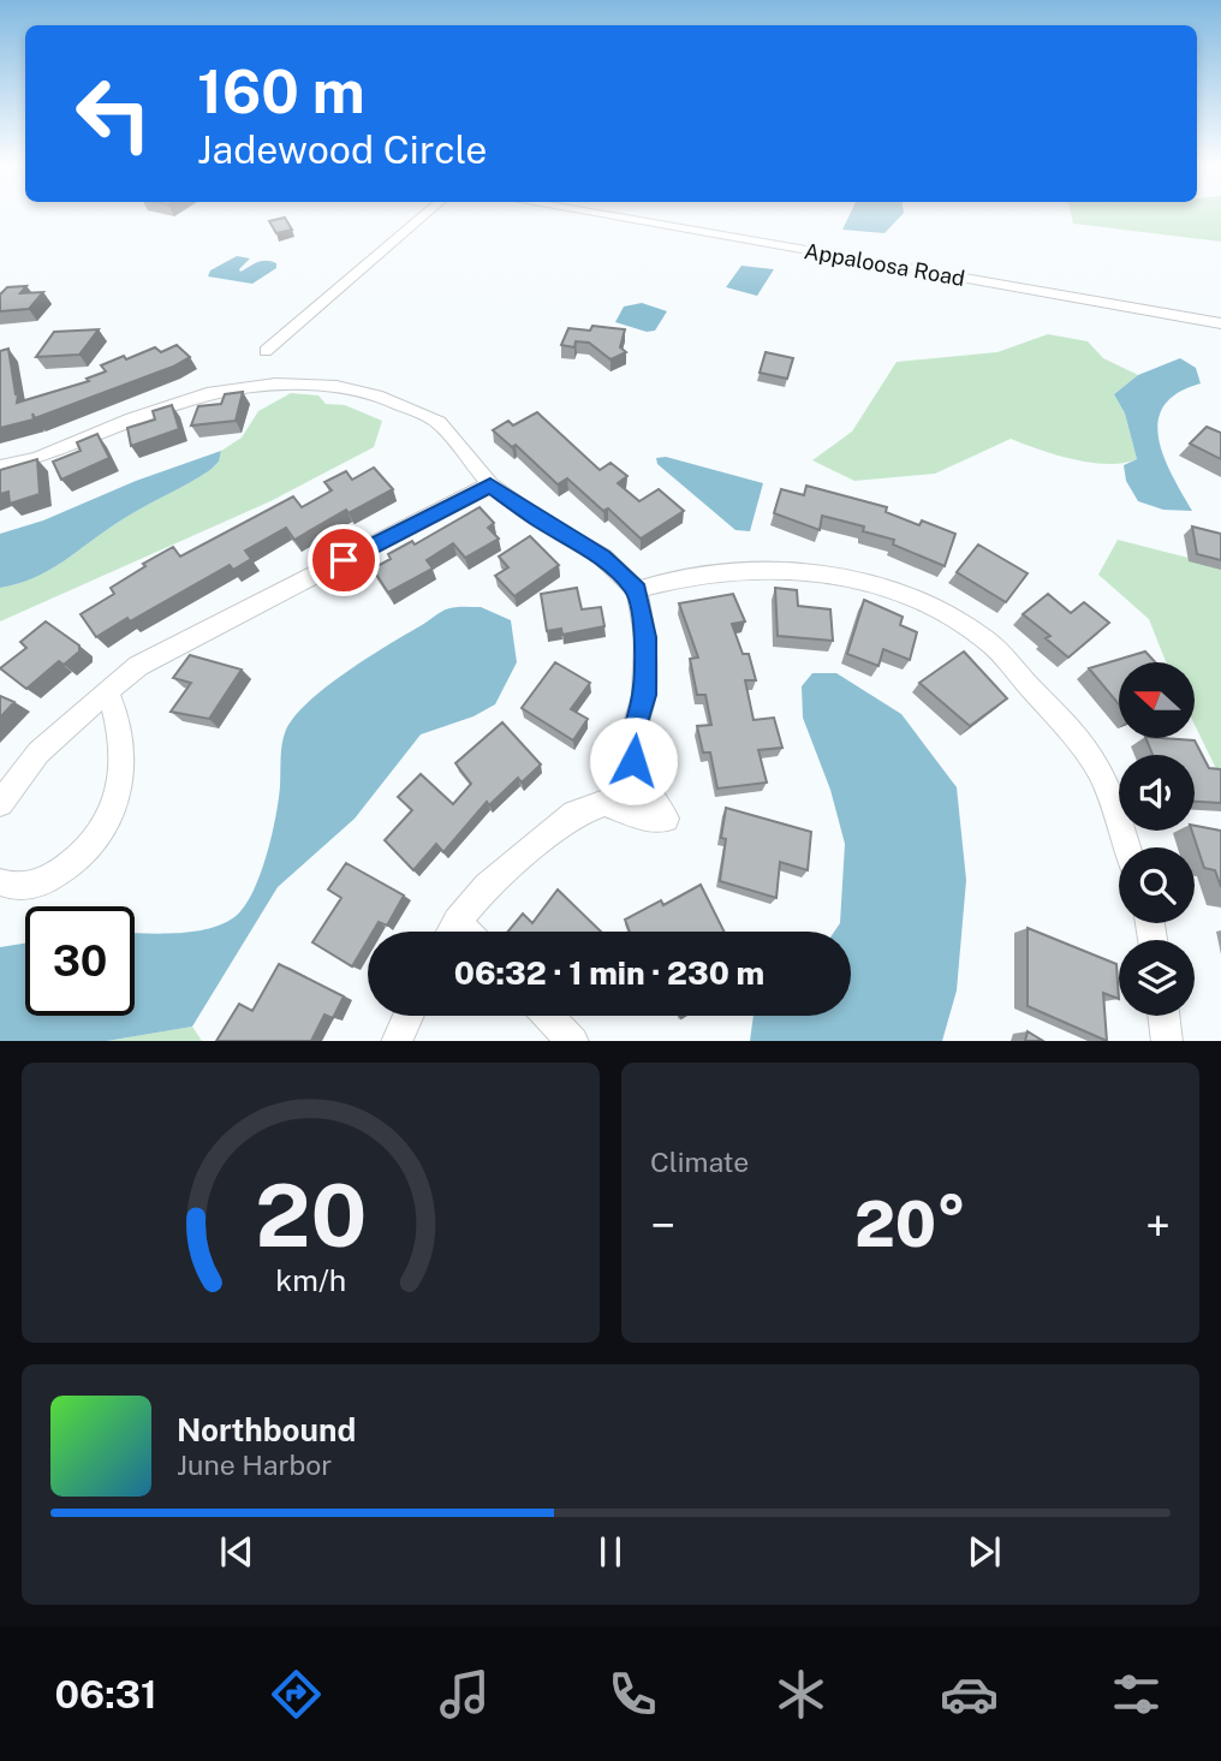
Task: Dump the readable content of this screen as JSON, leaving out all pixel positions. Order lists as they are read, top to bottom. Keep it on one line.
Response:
{"streets":{"street":["Appaloosa Road"]},"north":"left","page":{"turn":["160 m","Jadewood Circle"],"limit":"30","trip":"06:32 · 1 min · 230 m","tile":"Climate","heat":["−","20°","+"],"song":["Northbound","June Harbor"],"tabs":"06:31","gauge":["20","km/h"]}}
